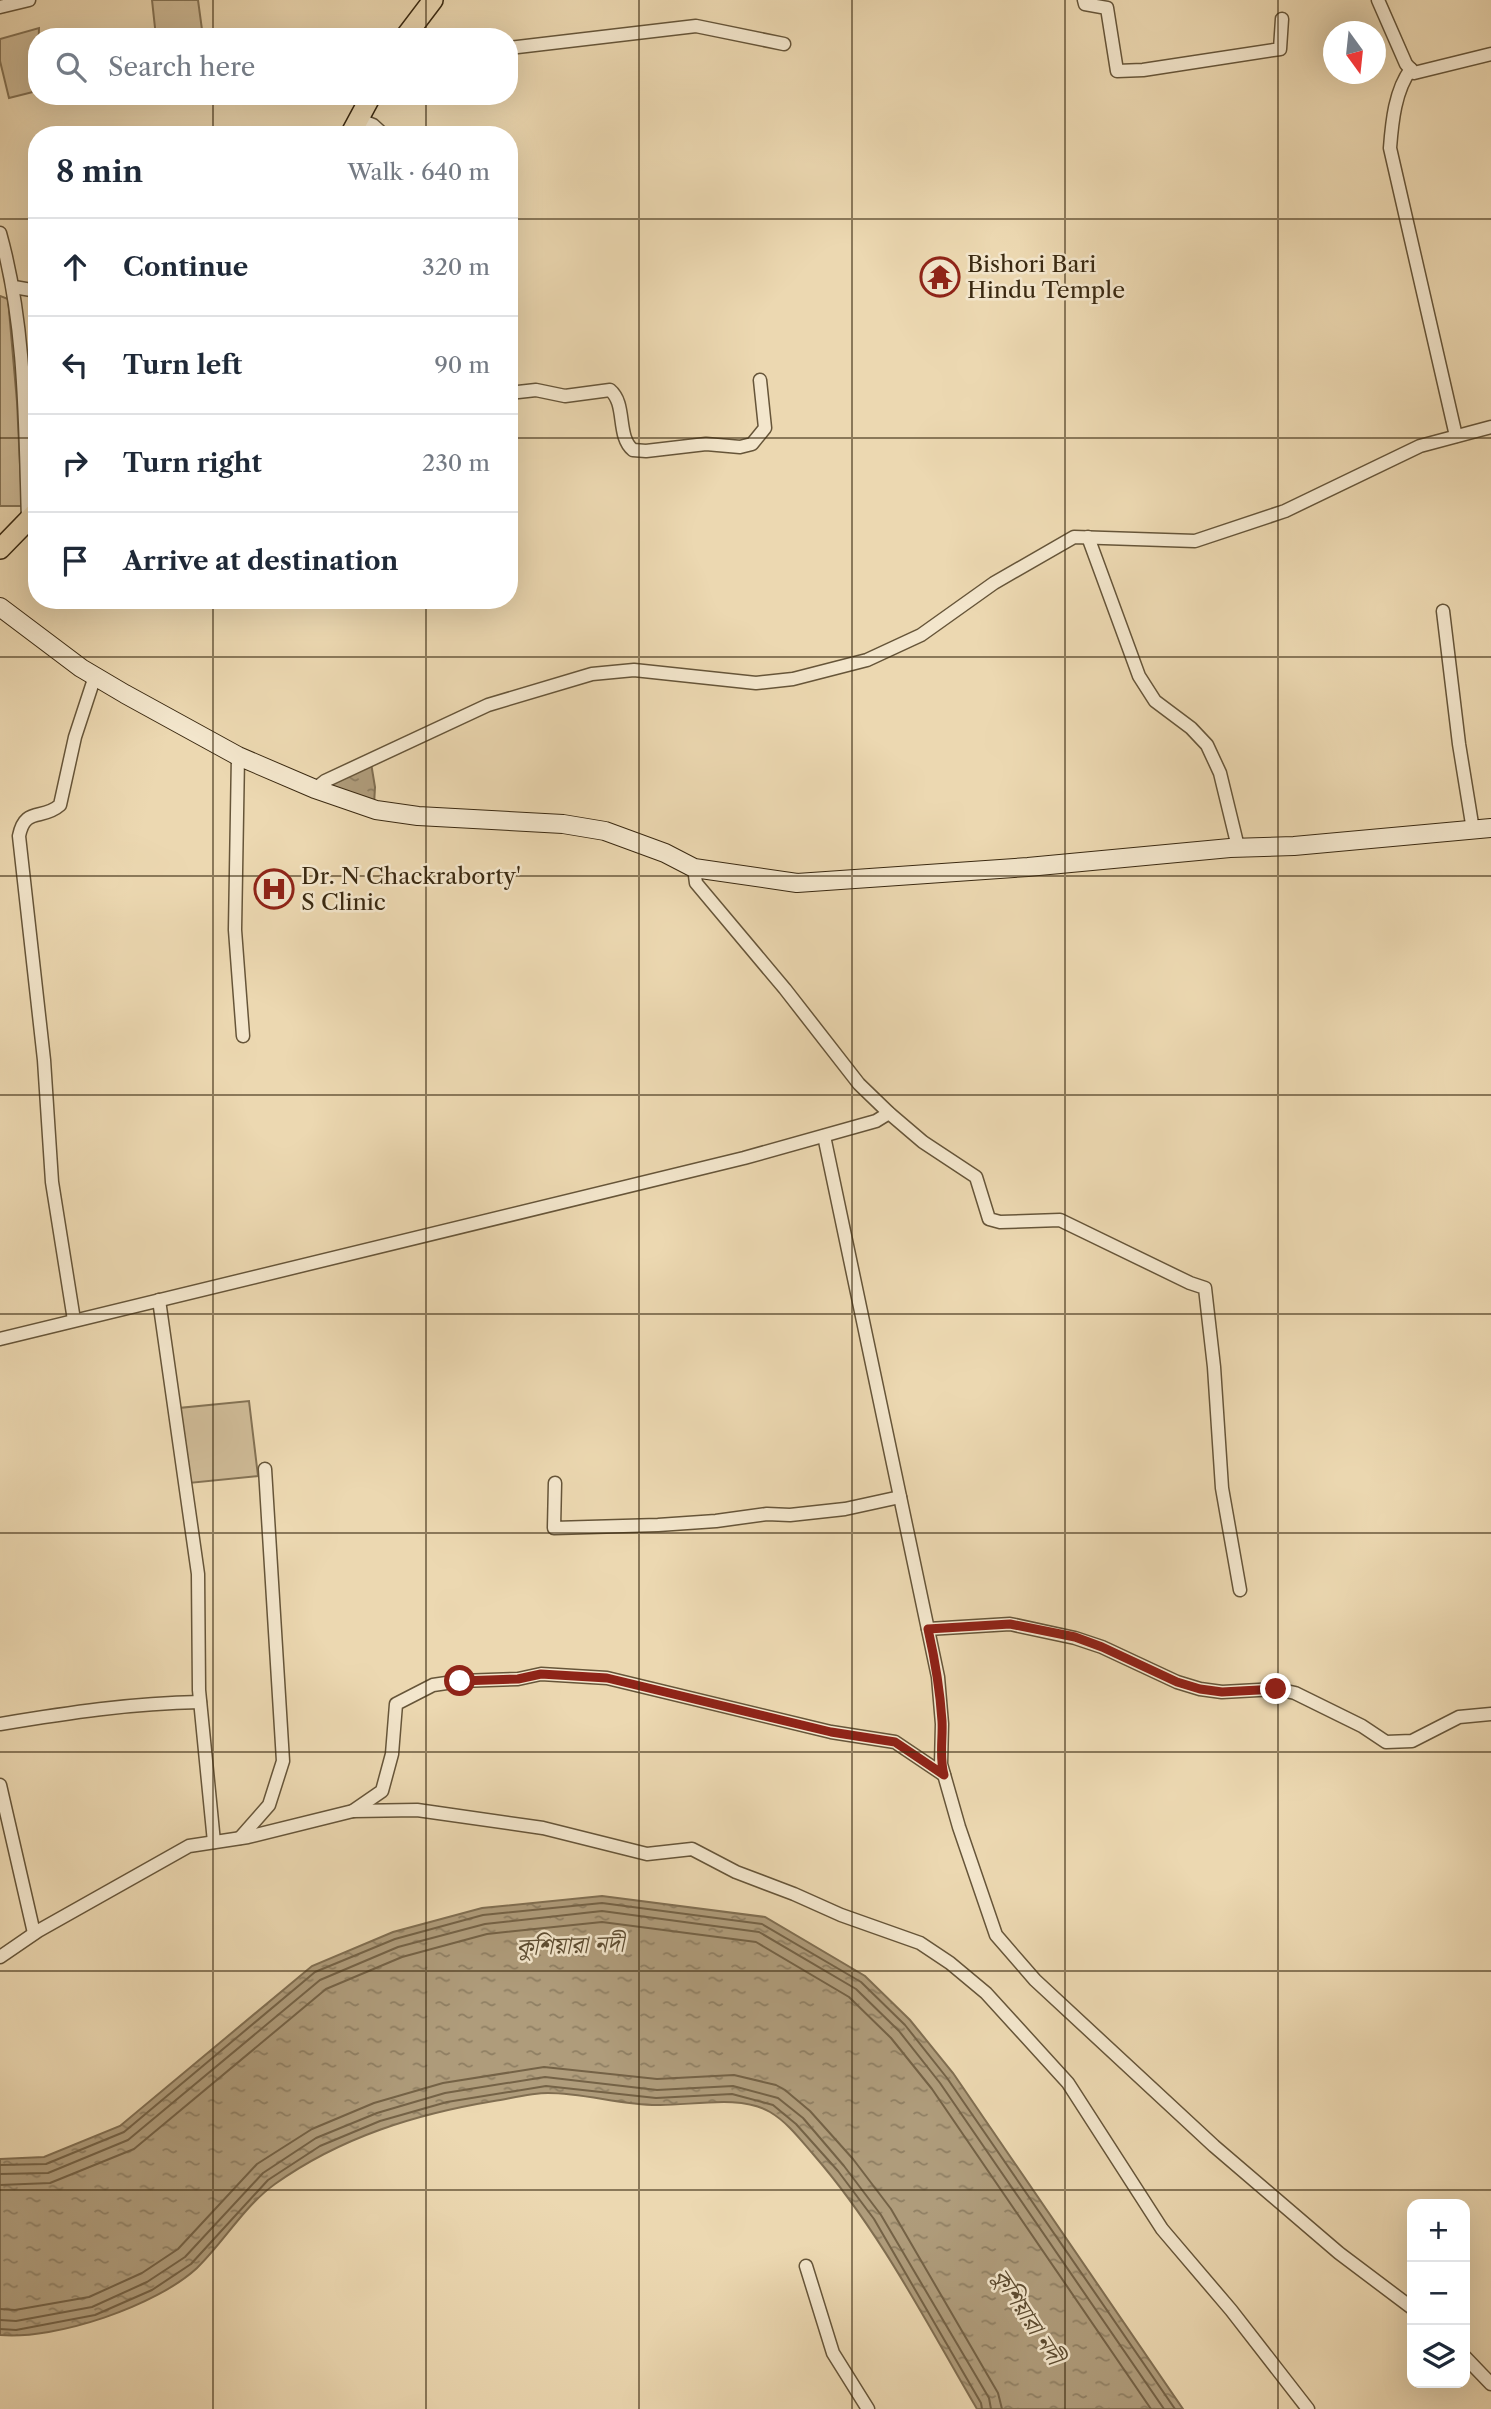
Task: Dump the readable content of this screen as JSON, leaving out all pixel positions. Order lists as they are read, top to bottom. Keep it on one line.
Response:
{"water":["কুশিয়ারা নদী"],"places":{"temple":["Bishori Bari Hindu Temple"],"hospital":["Dr. N Chackraborty' S Clinic"]},"north":"bottom","page":{"search":"Search here","heading":["8 min","Walk · 640 m"],"list":[["Continue","320 m"],["Turn left","90 m"],["Turn right","230 m"],"Arrive at destination"],"map_buttons":["+","−"]}}
